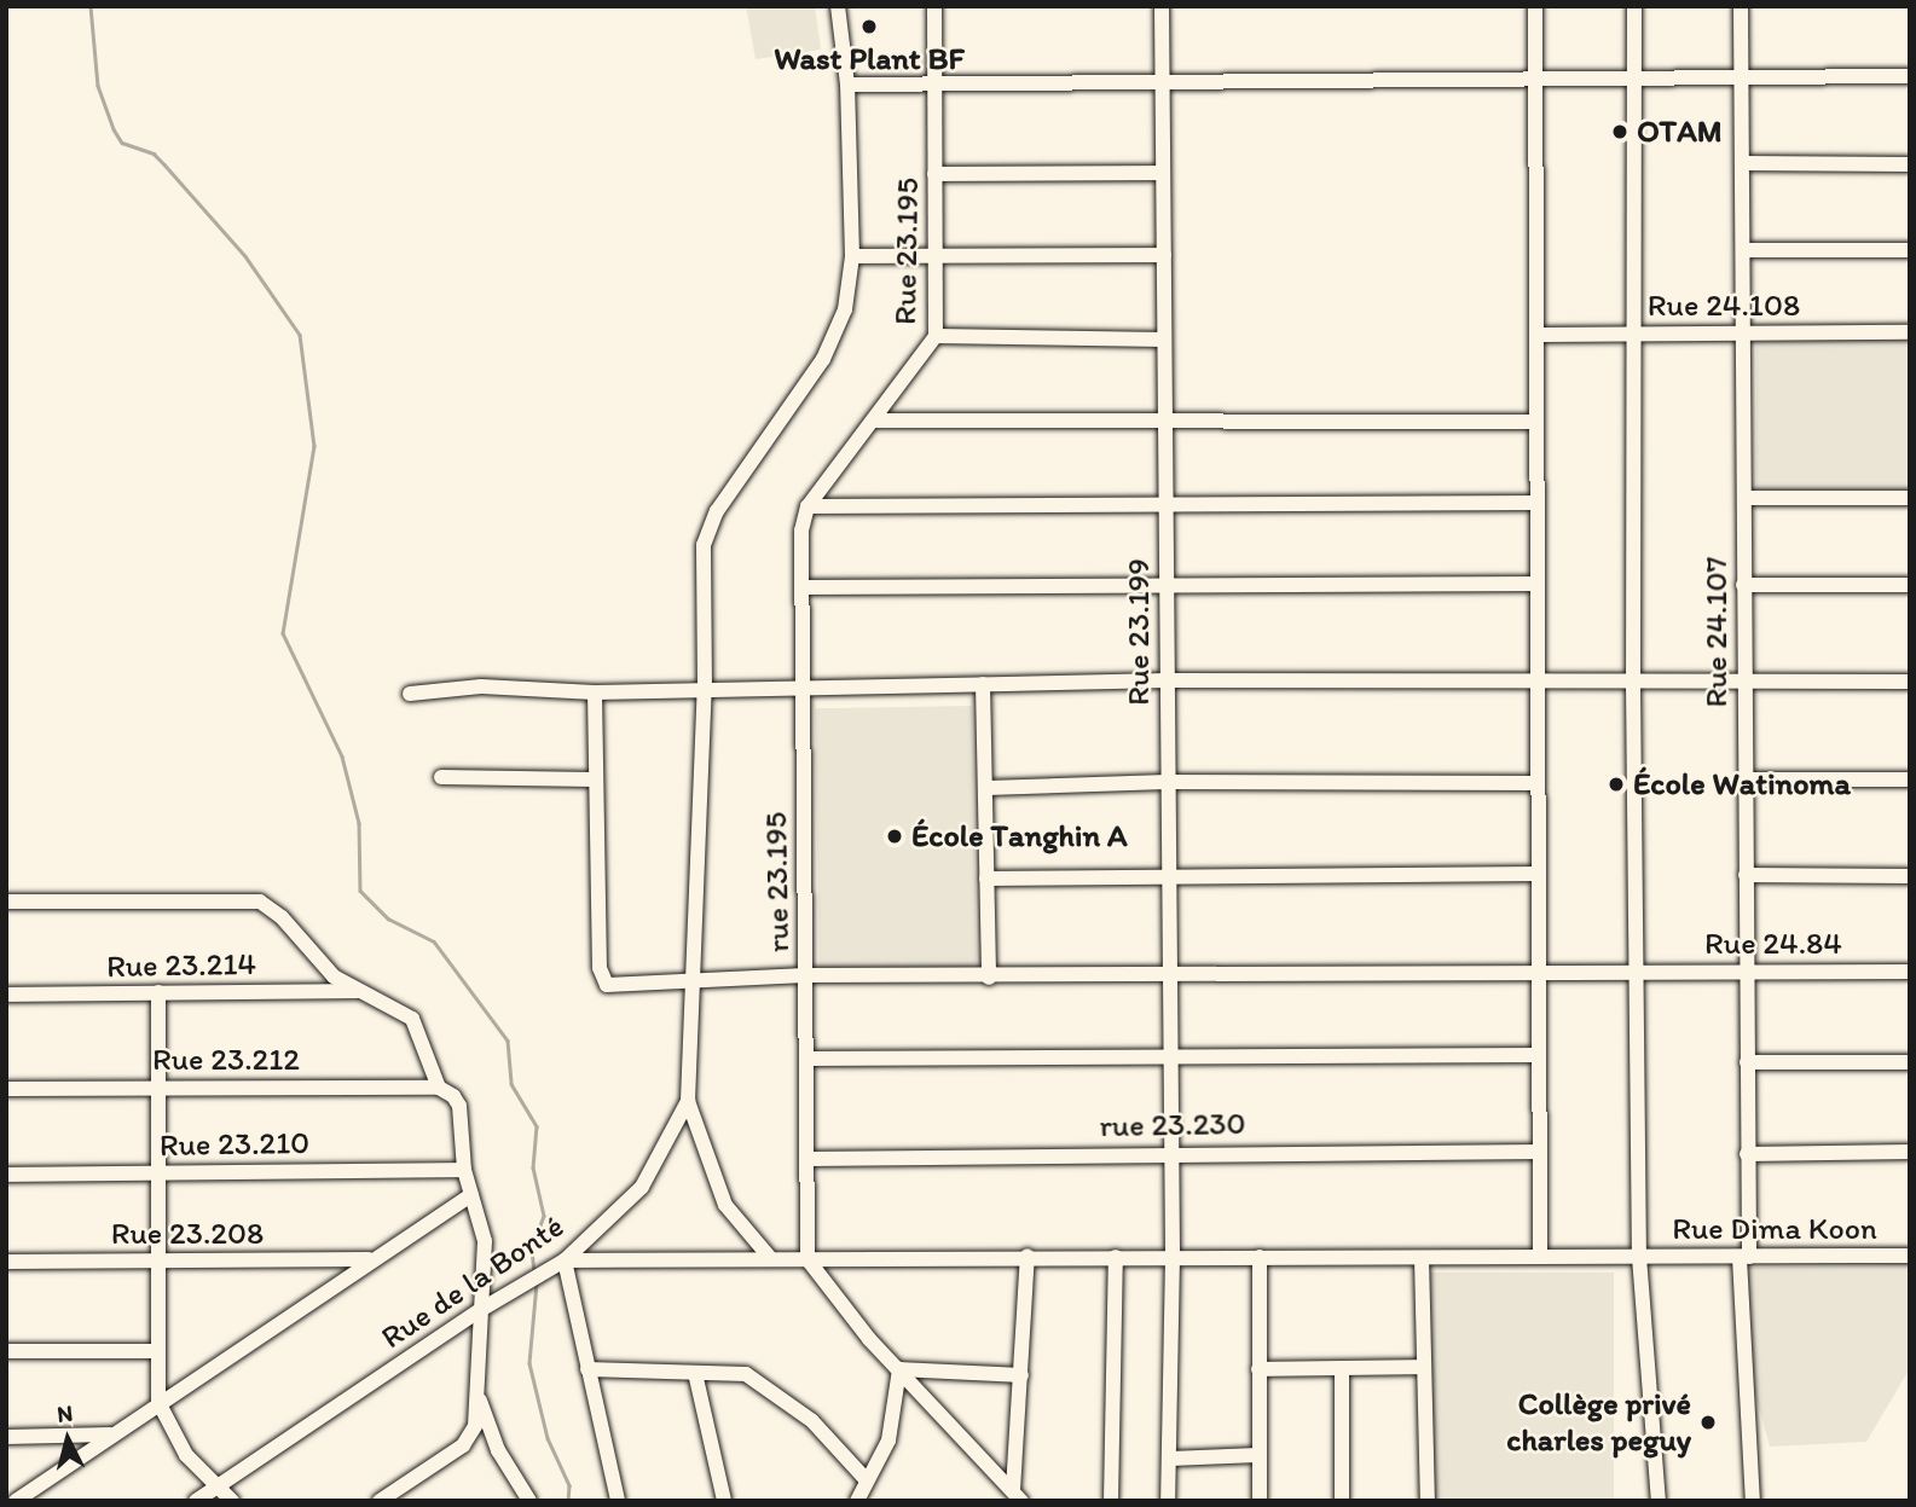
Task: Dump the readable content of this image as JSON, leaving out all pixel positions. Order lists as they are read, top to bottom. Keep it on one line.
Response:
{"streets":{"street":["Rue 23.195","Rue 24.108","Rue 23.199","Rue 24.107","rue 23.195","Rue 24.84","Rue 23.214","Rue 23.212","rue 23.230","Rue 23.210","Rue Dima Koon","Rue 23.208","Rue de la Bonté"]},"crossings":[["Rue 23.195","rue 23.195"],["Rue 24.108","Rue 24.107"],["Rue 23.199","Rue 24.84"],["Rue 23.199","rue 23.230"],["Rue 23.199","Rue Dima Koon"],["Rue 24.107","Rue 24.84"],["Rue 24.107","Rue Dima Koon"],["rue 23.195","Rue 24.84"],["rue 23.195","rue 23.230"],["rue 23.195","Rue Dima Koon"],["Rue 24.84","Rue de la Bonté"],["Rue Dima Koon","Rue de la Bonté"]],"places":["Wast Plant BF","OTAM","École Watinoma","École Tanghin A","Collège privé charles peguy"],"north":"top"}
